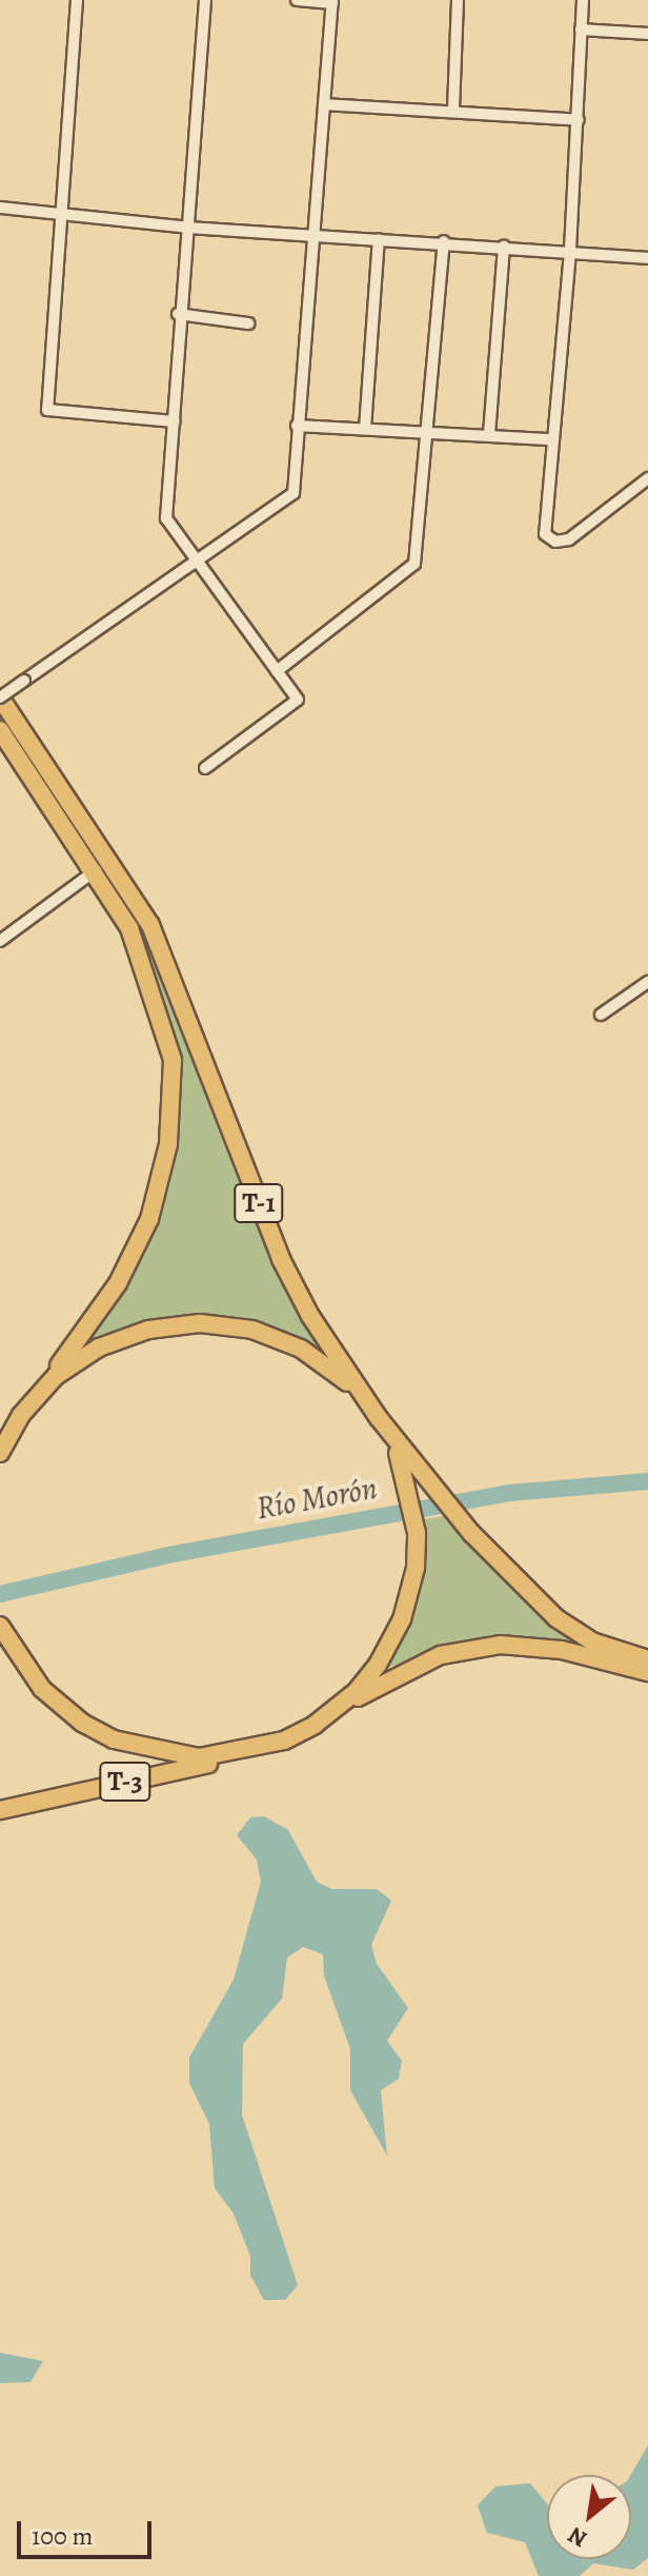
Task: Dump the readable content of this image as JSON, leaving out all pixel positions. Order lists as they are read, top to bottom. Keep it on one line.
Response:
{"streets":{"highway":["T-1","T-3"]},"crossings":[["T-1","T-3"]],"water":["Río Morón"],"scale_bar":"100 m","north":"bottom left"}
